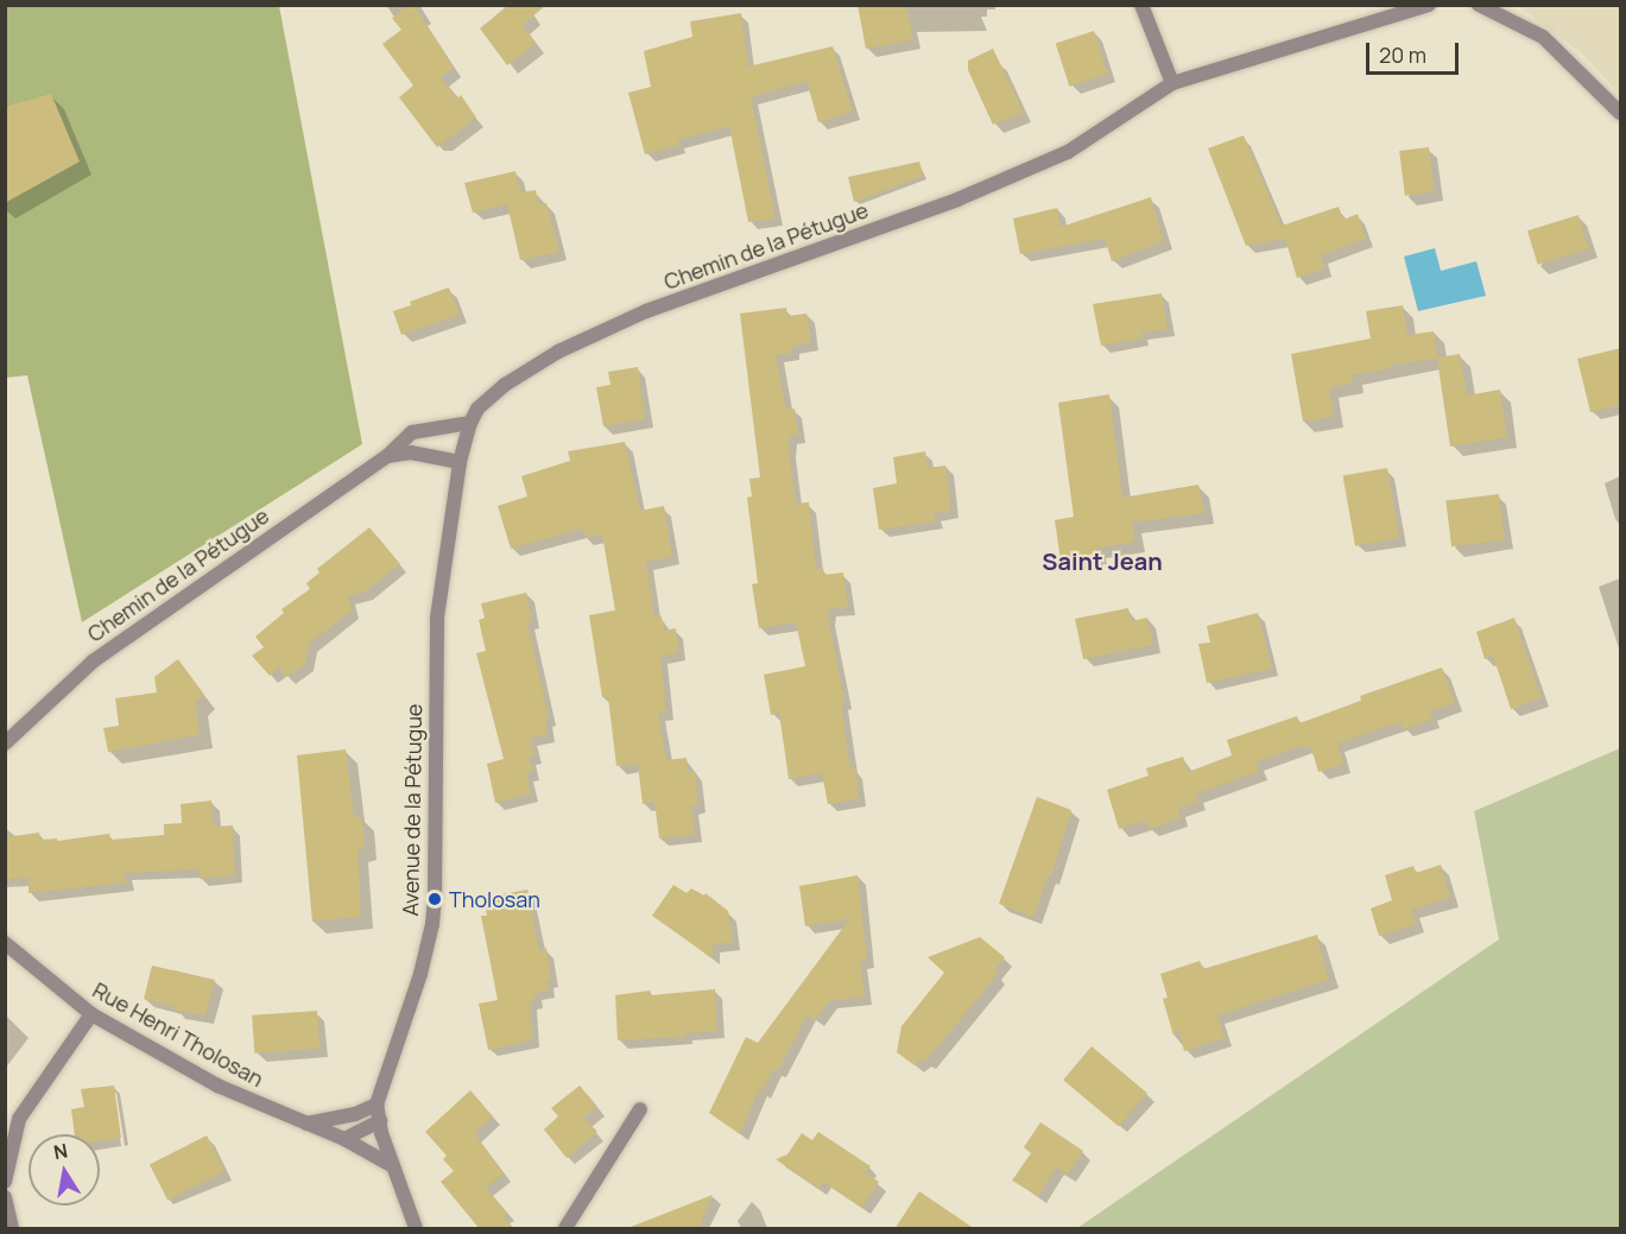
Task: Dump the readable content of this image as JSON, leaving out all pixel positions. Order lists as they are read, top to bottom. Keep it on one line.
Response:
{"streets":{"street":["Chemin de la Pétugue","Avenue de la Pétugue","Rue Henri Tholosan"]},"crossings":[["Chemin de la Pétugue","Avenue de la Pétugue"]],"districts":["Saint Jean"],"places":["Tholosan"],"scale_bar":"20 m","north":"top"}
